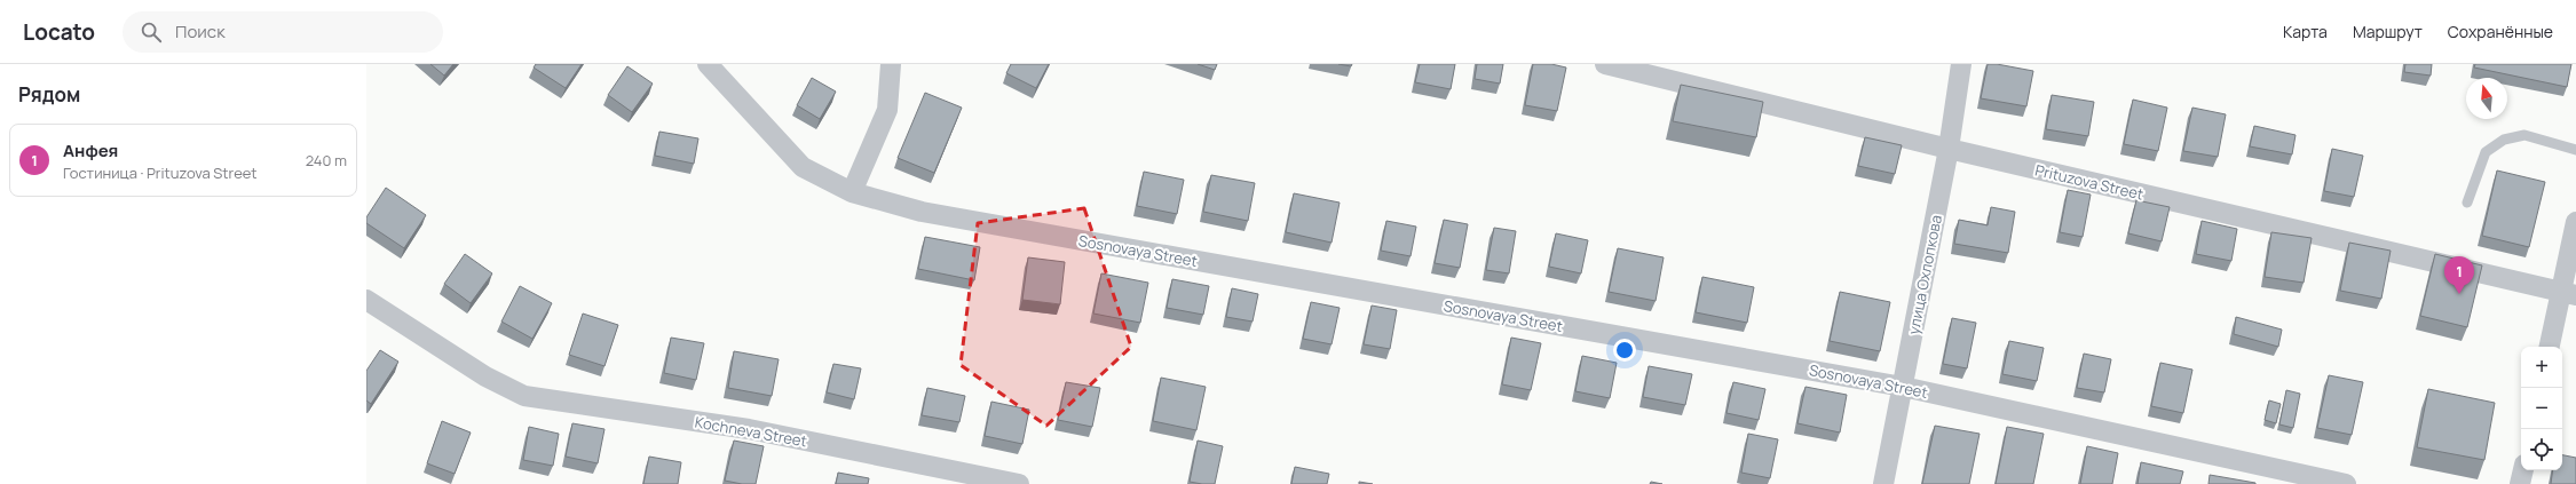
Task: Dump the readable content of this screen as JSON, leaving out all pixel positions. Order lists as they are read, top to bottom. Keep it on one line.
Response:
{"streets":{"street":["Prituzova Street","Sosnovaya Street","улица Охлопкова","Kochneva Street"]},"crossings":[["Prituzova Street","улица Охлопкова"],["Sosnovaya Street","улица Охлопкова"]],"north":"top","page":{"header":"Locato","search":"Поиск","nav":["Карта","Маршрут","Сохранённые"],"heading":"Рядом","list":[{"mark":"1","name":"Анфея","note":"Гостиница · Prituzova Street","value":"240 m"}],"pins":"1","map_buttons":["+","−"]}}
